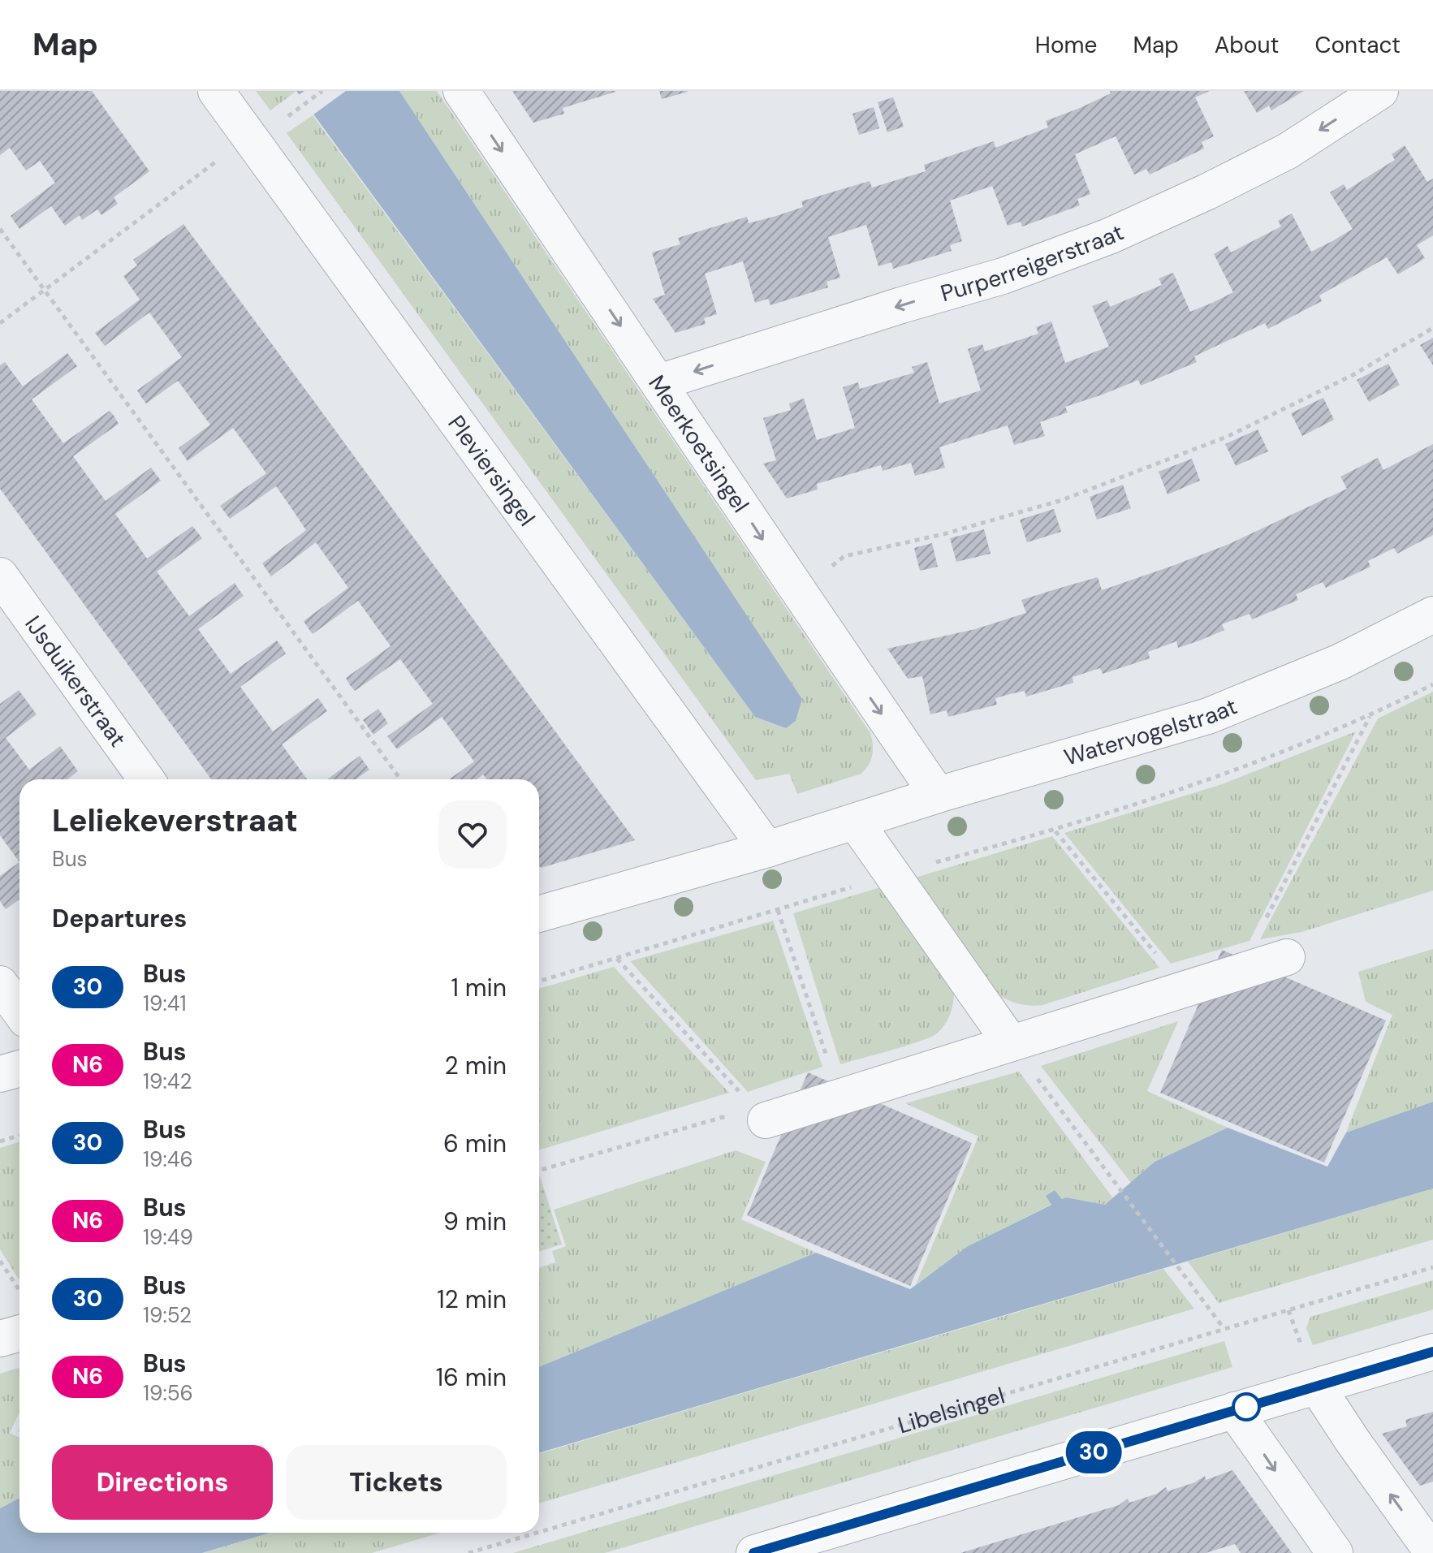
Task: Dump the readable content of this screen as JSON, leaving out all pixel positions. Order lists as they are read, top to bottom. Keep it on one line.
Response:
{"streets":{"street":["Purperreigerstraat","Meerkoetsingel","Pleviersingel","IJsduikerstraat","Watervogelstraat"],"path":["Libelsingel"]},"crossings":[["Purperreigerstraat","Meerkoetsingel"],["Meerkoetsingel","Watervogelstraat"],["Pleviersingel","Watervogelstraat"]],"one_way":["Purperreigerstraat","Meerkoetsingel"],"lines":["bus line 30"],"page":{"header":"Map","nav":["Home","Map","About","Contact"],"on_map":"30","heading":[["Leliekeverstraat","Bus"],"Departures"],"list":[{"mark":"30","name":"Bus","note":"19:41","value":"1 min"},{"mark":"N6","name":"Bus","note":"19:42","value":"2 min"},{"mark":"30","name":"Bus","note":"19:46","value":"6 min"},{"mark":"N6","name":"Bus","note":"19:49","value":"9 min"},{"mark":"30","name":"Bus","note":"19:52","value":"12 min"},{"mark":"N6","name":"Bus","note":"19:56","value":"16 min"}],"buttons":["Directions","Tickets"]}}
